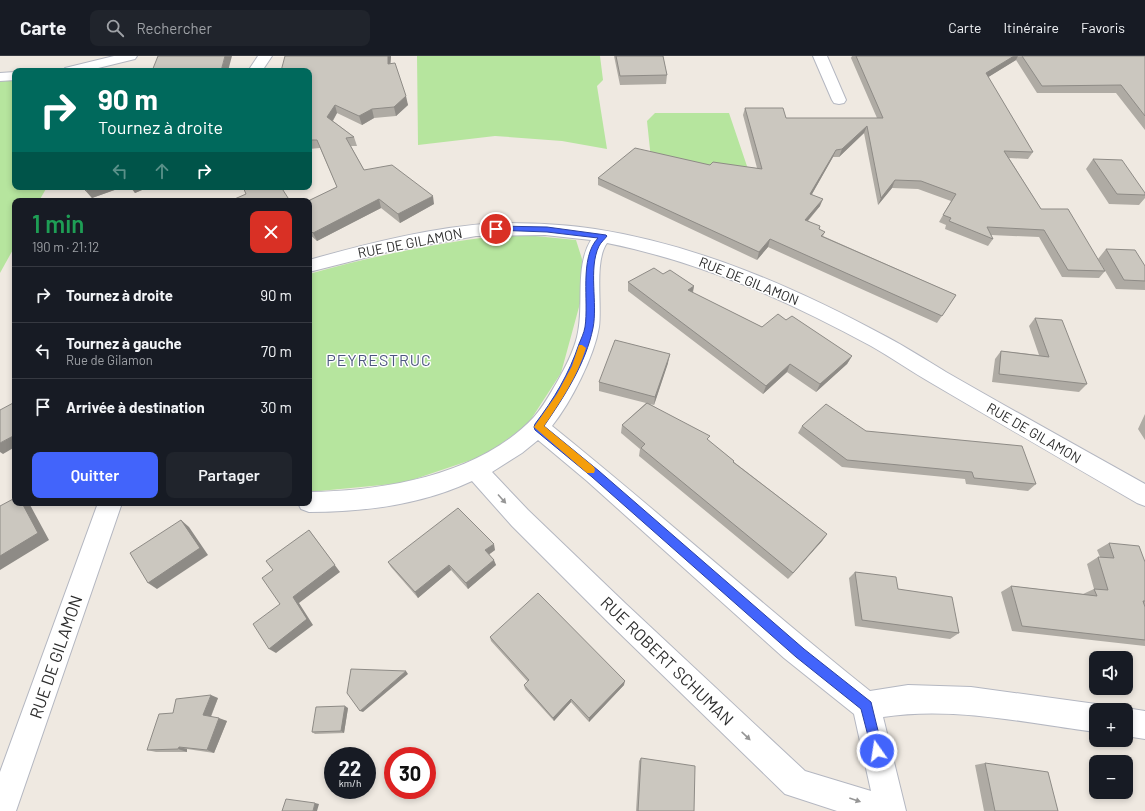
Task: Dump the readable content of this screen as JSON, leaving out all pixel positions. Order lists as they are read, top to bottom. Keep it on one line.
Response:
{"streets":{"street":["RUE DE GILAMON","RUE ROBERT SCHUMAN"]},"districts":["PEYRESTRUC"],"page":{"header":"Carte","search":"Rechercher","nav":["Carte","Itinéraire","Favoris"],"turn":["90 m","Tournez à droite"],"heading":["1 min","190 m · 21:12"],"list":[{"name":"Tournez à droite","value":"90 m"},{"name":"Tournez à gauche","note":"Rue de Gilamon","value":"70 m"},{"name":"Arrivée à destination","value":"30 m"}],"buttons":["Quitter","Partager"],"map_buttons":["+","−"],"speed":"22 km/h","limit":"30"}}
